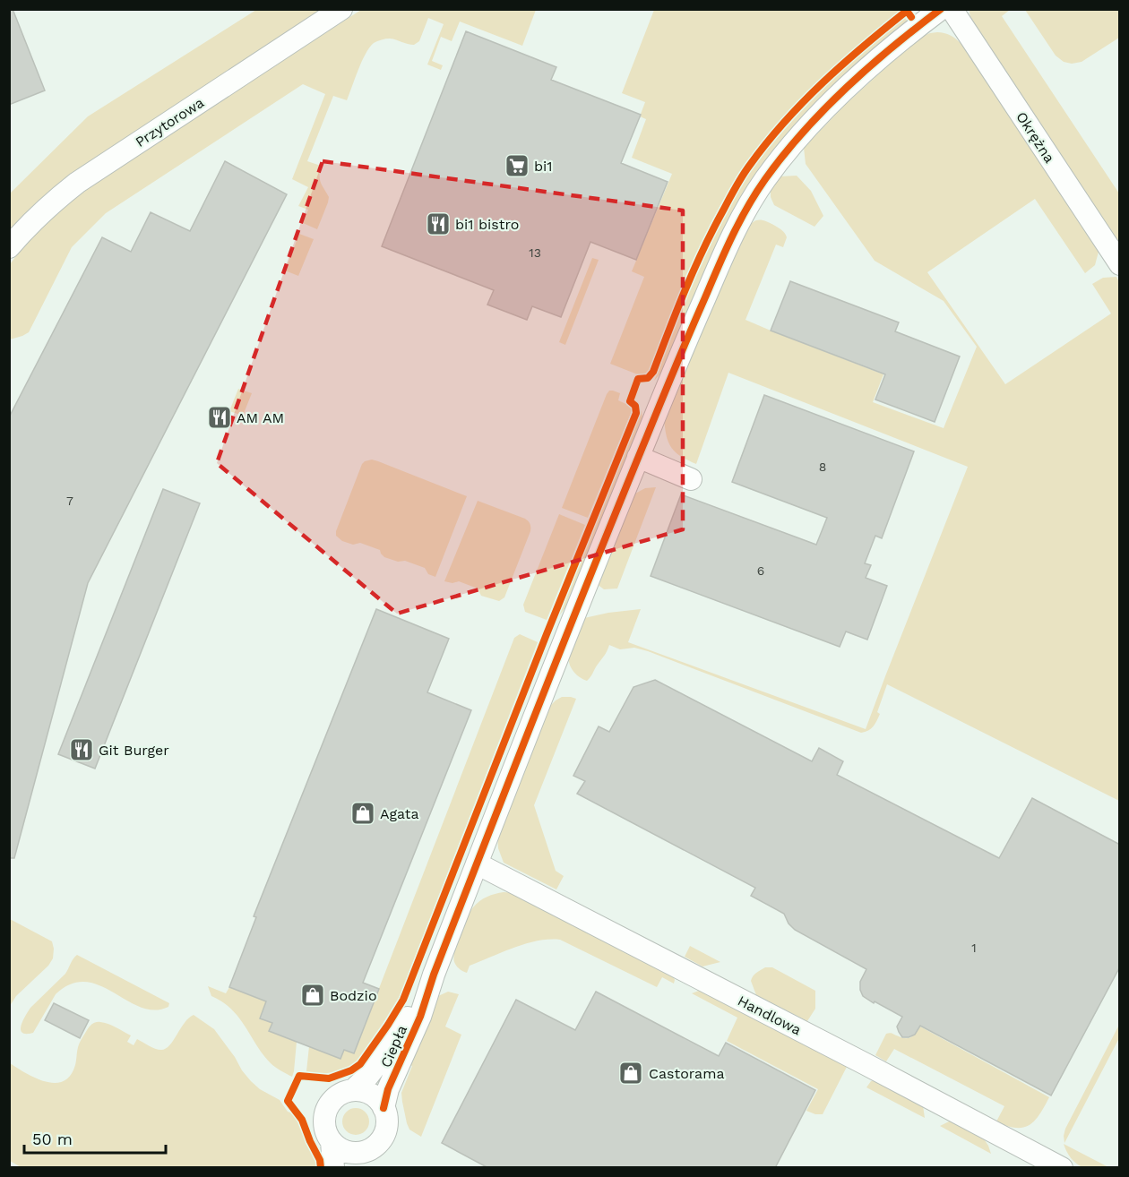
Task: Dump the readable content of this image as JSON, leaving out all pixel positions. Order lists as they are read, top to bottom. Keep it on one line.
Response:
{"streets":{"street":["Przytorowa","Okrężna","Handlowa","Ciepła"]},"crossings":[["Handlowa","Ciepła"]],"places":{"supermarket":["bi1"],"restaurant":["bi1 bistro","AM AM","Git Burger"],"shop":["Agata","Bodzio","Castorama"]},"house_numbers":["13","8","7","6","1"],"scale_bar":"50 m"}
